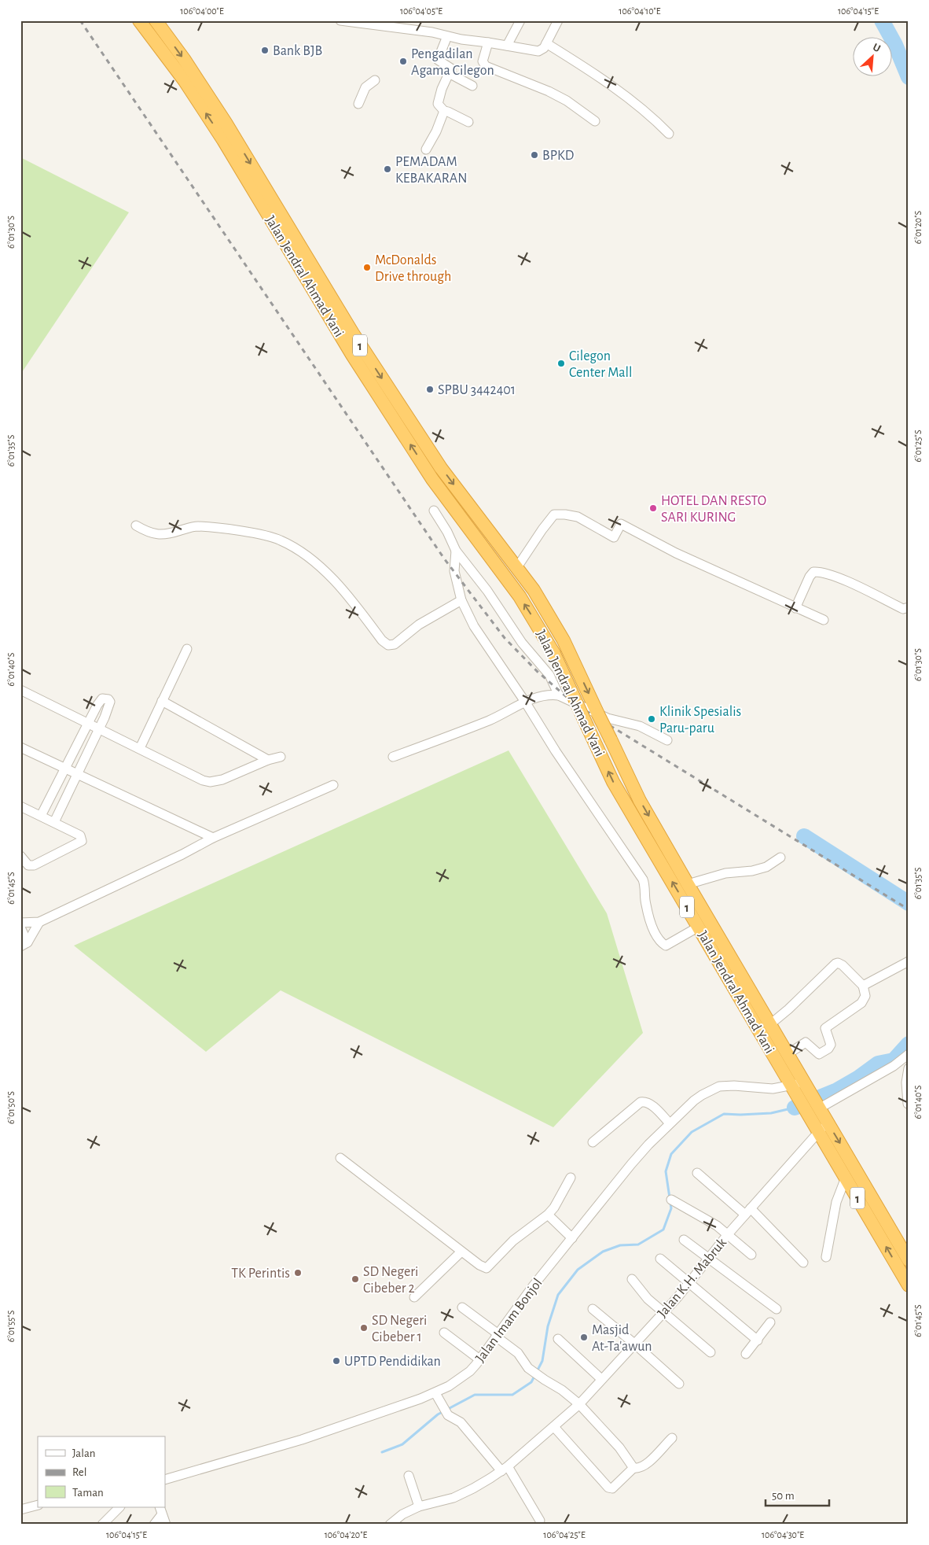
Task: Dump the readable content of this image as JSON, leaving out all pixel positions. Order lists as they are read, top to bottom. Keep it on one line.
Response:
{"streets":{"highway":["Jalan Jendral Ahmad Yani","1"],"street":["Jalan K.H. Mabruk","Jalan Imam Bonjol"]},"crossings":[["Jalan Jendral Ahmad Yani","Jalan K.H. Mabruk"],["Jalan Jendral Ahmad Yani","Jalan Imam Bonjol"]],"places":["Bank BJB","Pengadilan Agama Cilegon","BPKD","PEMADAM KEBAKARAN","McDonalds Drive through","Cilegon Center Mall","SPBU 3442401","HOTEL DAN RESTO SARI KURING","Klinik Spesialis Paru-paru","TK Perintis","SD Negeri Cibeber 2","SD Negeri Cibeber 1","Masjid At-Ta'awun","UPTD Pendidikan"],"legend":["Jalan","Rel","Taman"],"scale_bar":"50 m","north":"top right","coordinates":["106°04'00\"E","106°04'05\"E","106°04'10\"E","106°04'15\"E","6°01'20\"S","6°01'30\"S","6°01'25\"S","6°01'35\"S","6°01'40\"S","6°01'45\"S","6°01'50\"S","6°01'55\"S","106°04'20\"E","106°04'25\"E","106°04'30\"E"]}
